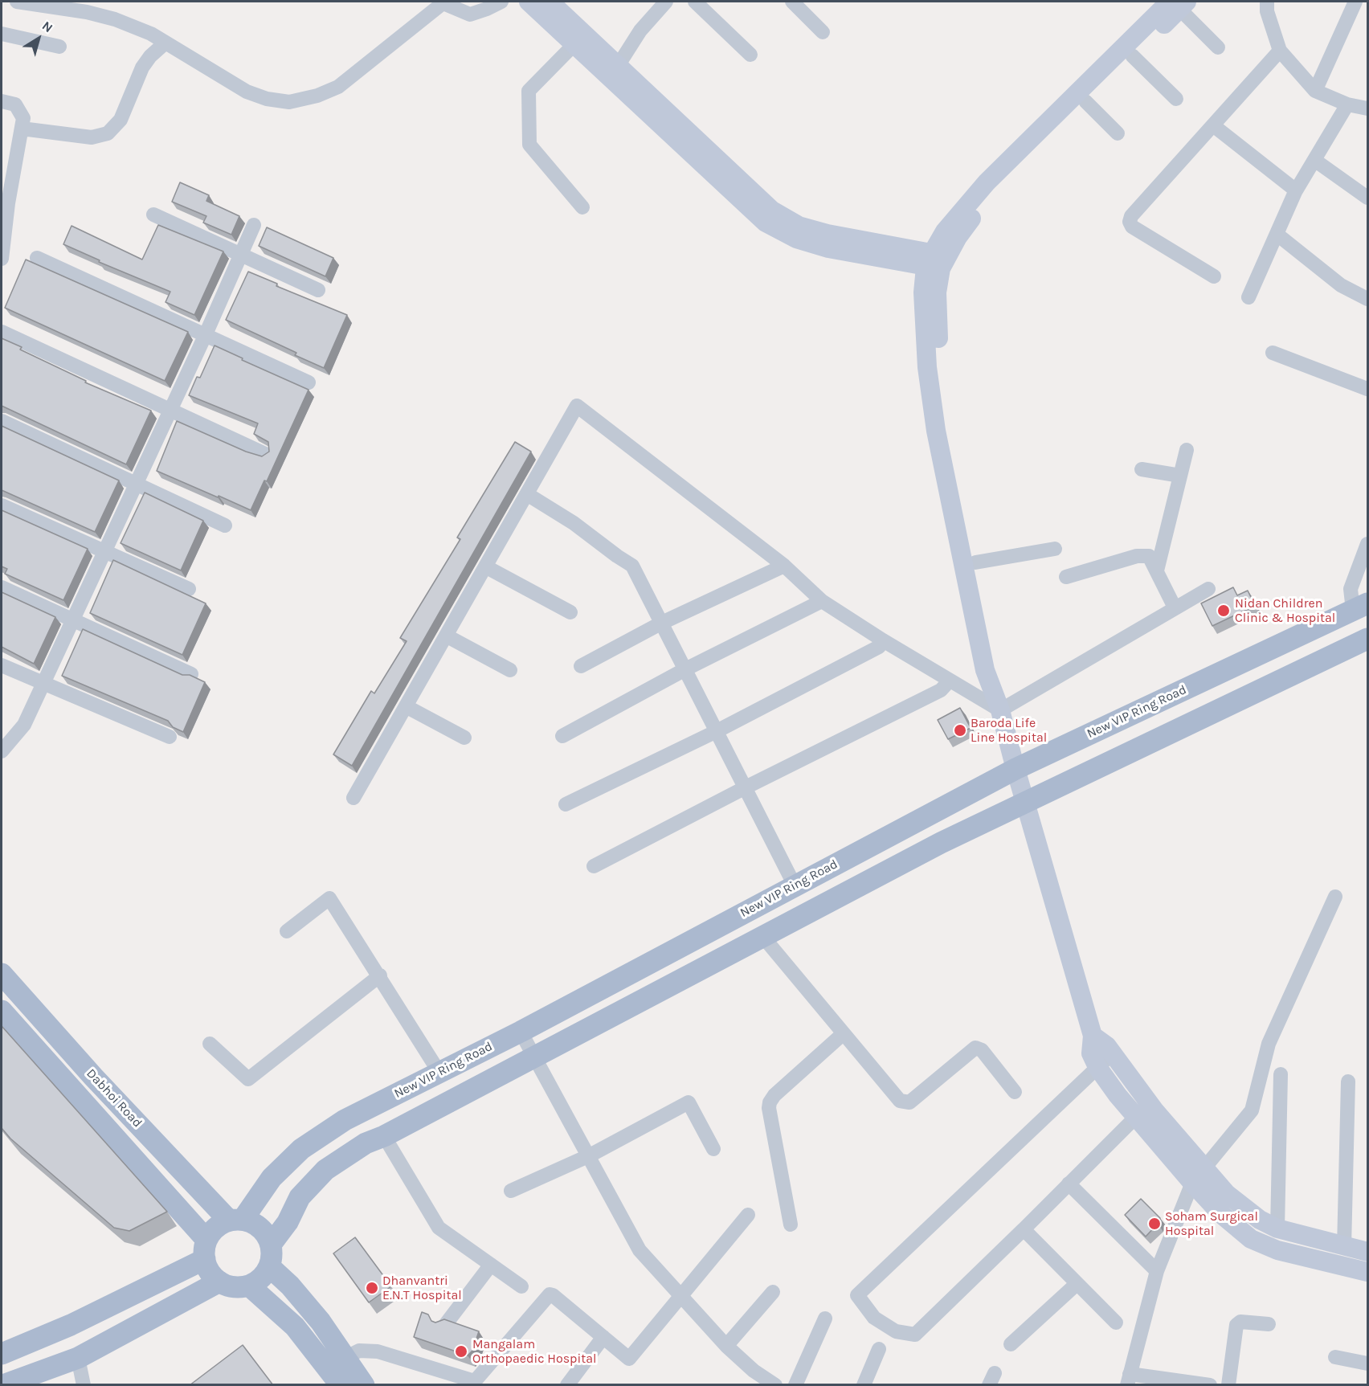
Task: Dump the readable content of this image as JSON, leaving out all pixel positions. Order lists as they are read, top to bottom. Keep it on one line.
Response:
{"streets":{"main road":["New VIP Ring Road","Dabhoi Road"]},"crossings":[["New VIP Ring Road","Dabhoi Road"]],"places":["Nidan Children Clinic & Hospital","Baroda Life Line Hospital","Soham Surgical Hospital","Dhanvantri E.N.T Hospital","Mangalam Orthopaedic Hospital"],"north":"top right"}
